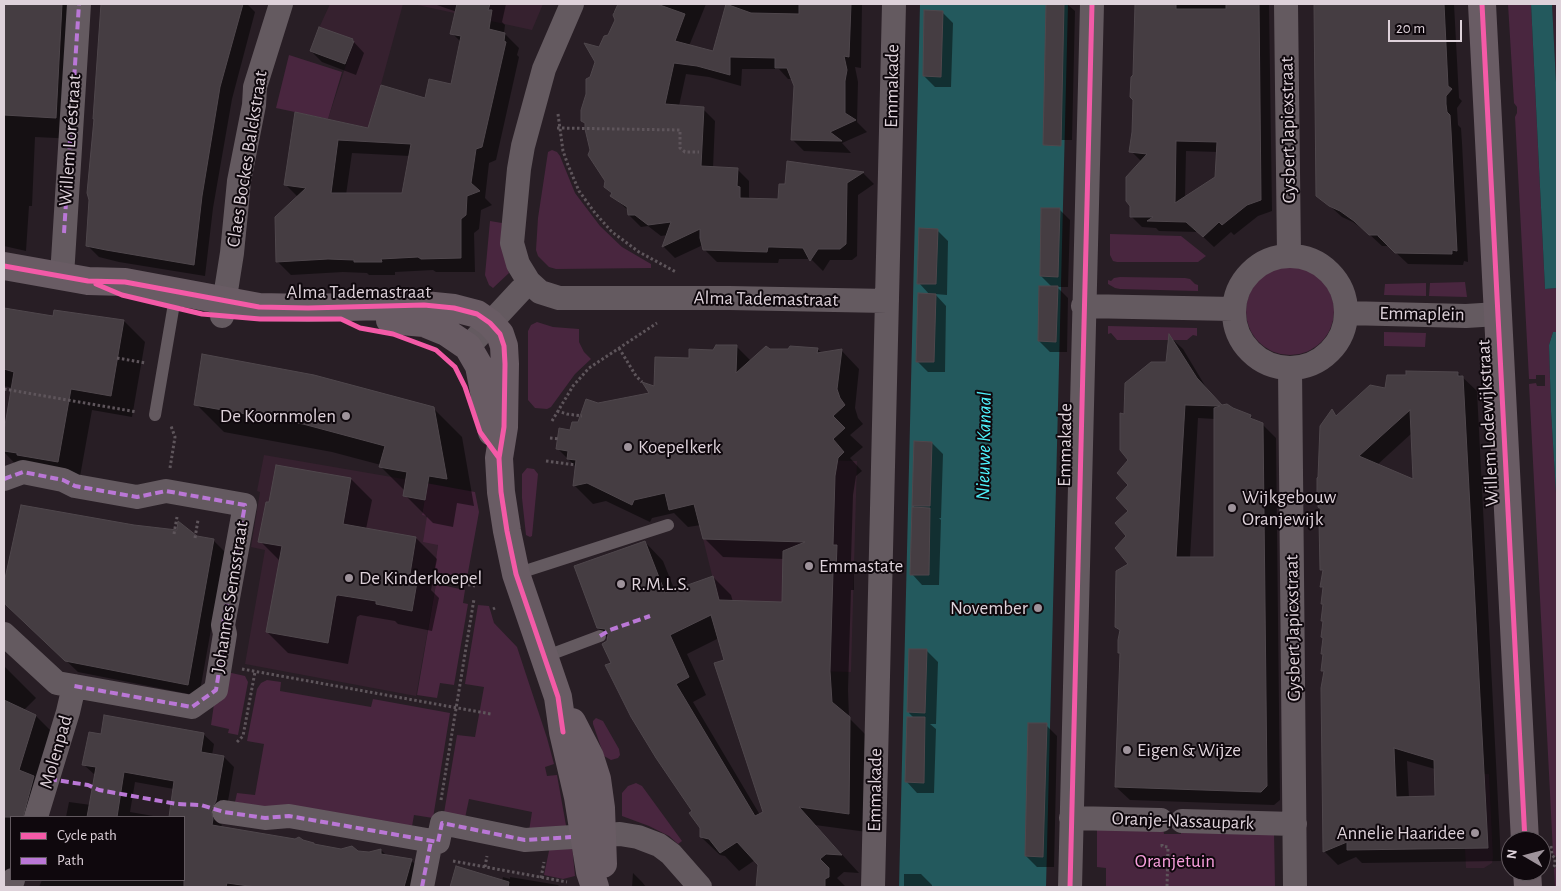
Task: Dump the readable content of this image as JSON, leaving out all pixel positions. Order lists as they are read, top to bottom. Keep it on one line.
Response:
{"streets":{"street":["Emmakade","Gysbert Japicxstraat","Willem Loréstraat","Claes Bockes Balckstraat","Alma Tademastraat","Emmaplein","Willem Lodewijkstraat","Johannes Semsstraat","Molenpad","Oranje-Nassaupark"]},"crossings":[["Emmakade","Alma Tademastraat"],["Emmakade","Oranje-Nassaupark"],["Gysbert Japicxstraat","Emmaplein"],["Gysbert Japicxstraat","Oranje-Nassaupark"],["Claes Bockes Balckstraat","Alma Tademastraat"],["Emmaplein","Willem Lodewijkstraat"],["Johannes Semsstraat","Molenpad"]],"water":["Nieuwe Kanaal"],"parks":["Oranjetuin"],"places":["De Koornmolen","Koepelkerk","Wijkgebouw Oranjewijk","Emmastate","De Kinderkoepel","R.M.L.S.","November","Eigen & Wijze","Annelie Haaridee"],"legend":["Cycle path","Path"],"scale_bar":"20 m","north":"left"}
